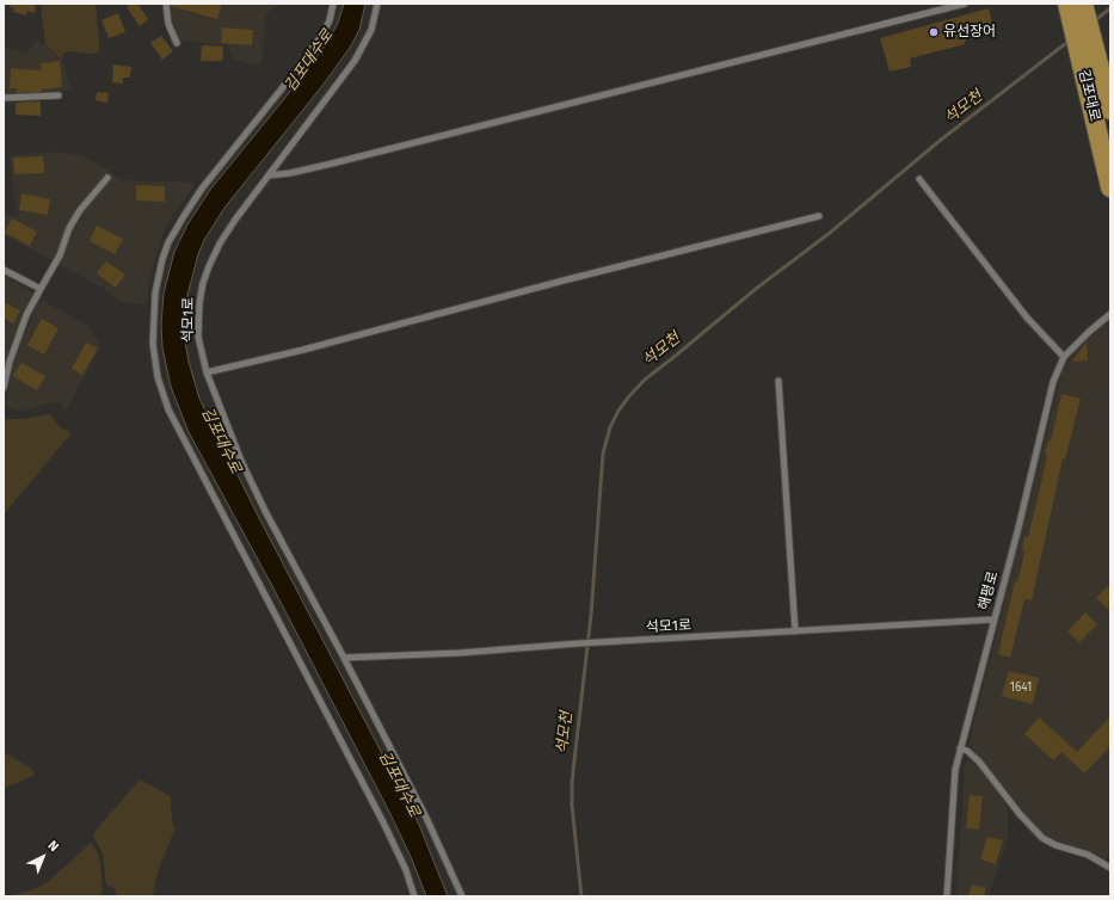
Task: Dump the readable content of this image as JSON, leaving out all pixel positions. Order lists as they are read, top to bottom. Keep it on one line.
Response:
{"streets":{"main road":["김포대로"],"lane":["석모1로","해평로"]},"crossings":[["석모1로","해평로"]],"water":["김포대수로","석모천"],"places":["유선장어"],"house_numbers":["1641"],"north":"top right"}
